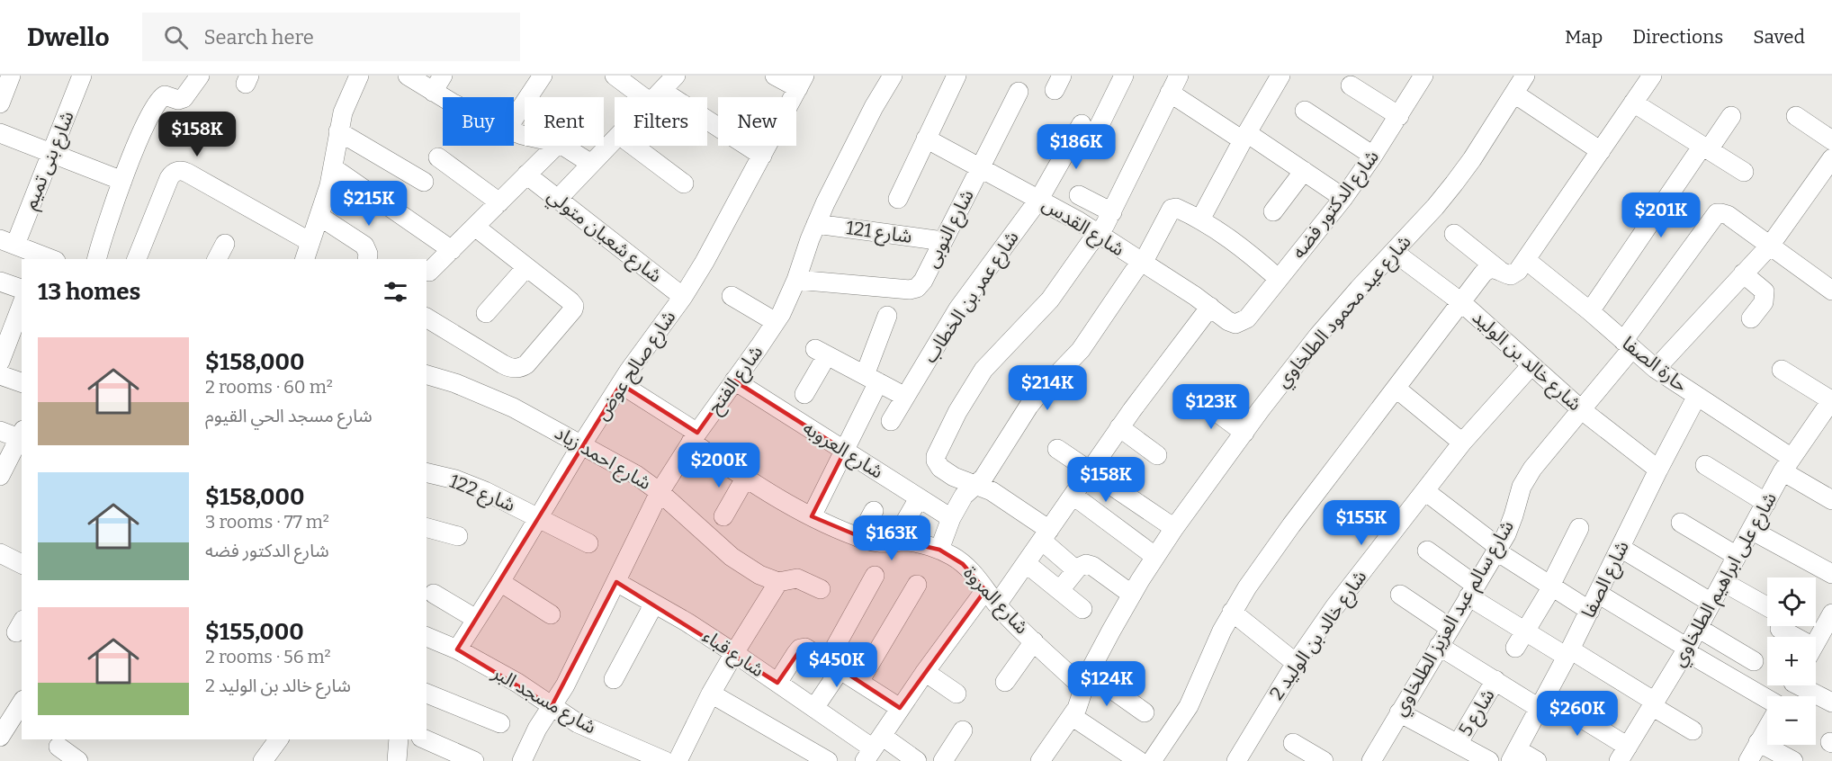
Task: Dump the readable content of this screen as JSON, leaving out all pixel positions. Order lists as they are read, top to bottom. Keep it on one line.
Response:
{"streets":{"street":["شارع بنى تميم","شارع الدكتور فضه","شارع القدس","شارع النوبى","شارع 121","شارع شعبان متولي","شارع عمر بن الخطاب","شارع عيد محمود الطلخاوي","شارع خالد بن الوليد","حارة الصفا","شارع صالح عوض","شارع الفتح","شارع العروبه","شارع احمد زياد","شارع 122","شارع الصفا","شارع على ابراهيم الطلخاوي","شارع المروة","شارع سالم عبد العزيز الطلخاوي","شارع خالد بن الوليد 2","شارع قباء","شارع مسجد البر","شارع 5"]},"crossings":[["شارع الدكتور فضه","شارع القدس"],["شارع القدس","شارع النوبى"],["شارع القدس","شارع عمر بن الخطاب"],["شارع النوبى","شارع 121"],["شارع النوبى","شارع الفتح"],["شارع 121","شارع الفتح"],["شارع شعبان متولي","شارع صالح عوض"],["شارع عيد محمود الطلخاوي","شارع خالد بن الوليد"],["شارع عيد محمود الطلخاوي","شارع المروة"],["شارع خالد بن الوليد","شارع الصفا"],["شارع خالد بن الوليد","شارع سالم عبد العزيز الطلخاوي"],["شارع خالد بن الوليد","شارع خالد بن الوليد 2"],["حارة الصفا","شارع الصفا"],["حارة الصفا","شارع على ابراهيم الطلخاوي"],["حارة الصفا","شارع سالم عبد العزيز الطلخاوي"],["شارع صالح عوض","شارع احمد زياد"],["شارع صالح عوض","شارع 122"],["شارع صالح عوض","شارع المروة"],["شارع صالح عوض","شارع مسجد البر"],["شارع الفتح","شارع العروبه"],["شارع الفتح","شارع احمد زياد"],["شارع الفتح","شارع المروة"],["شارع الفتح","شارع قباء"],["شارع الفتح","شارع مسجد البر"]],"page":{"header":"Dwello","search":"Search here","nav":["Map","Directions","Saved"],"chip":["Buy","Rent","Filters","New"],"price":["$158K","$186K","$215K","$201K","$214K","$123K","$200K","$158K","$155K","$163K","$450K","$124K","$260K"],"heading":"13 homes","list":[{"name":"$158,000","note":"2 rooms · 60 m² · شارع مسجد الحي القيوم"},{"name":"$158,000","note":"3 rooms · 77 m² · شارع الدكتور فضه"},{"name":"$155,000","note":"2 rooms · 56 m² · شارع خالد بن الوليد 2"}],"map_buttons":["+","−"]}}
